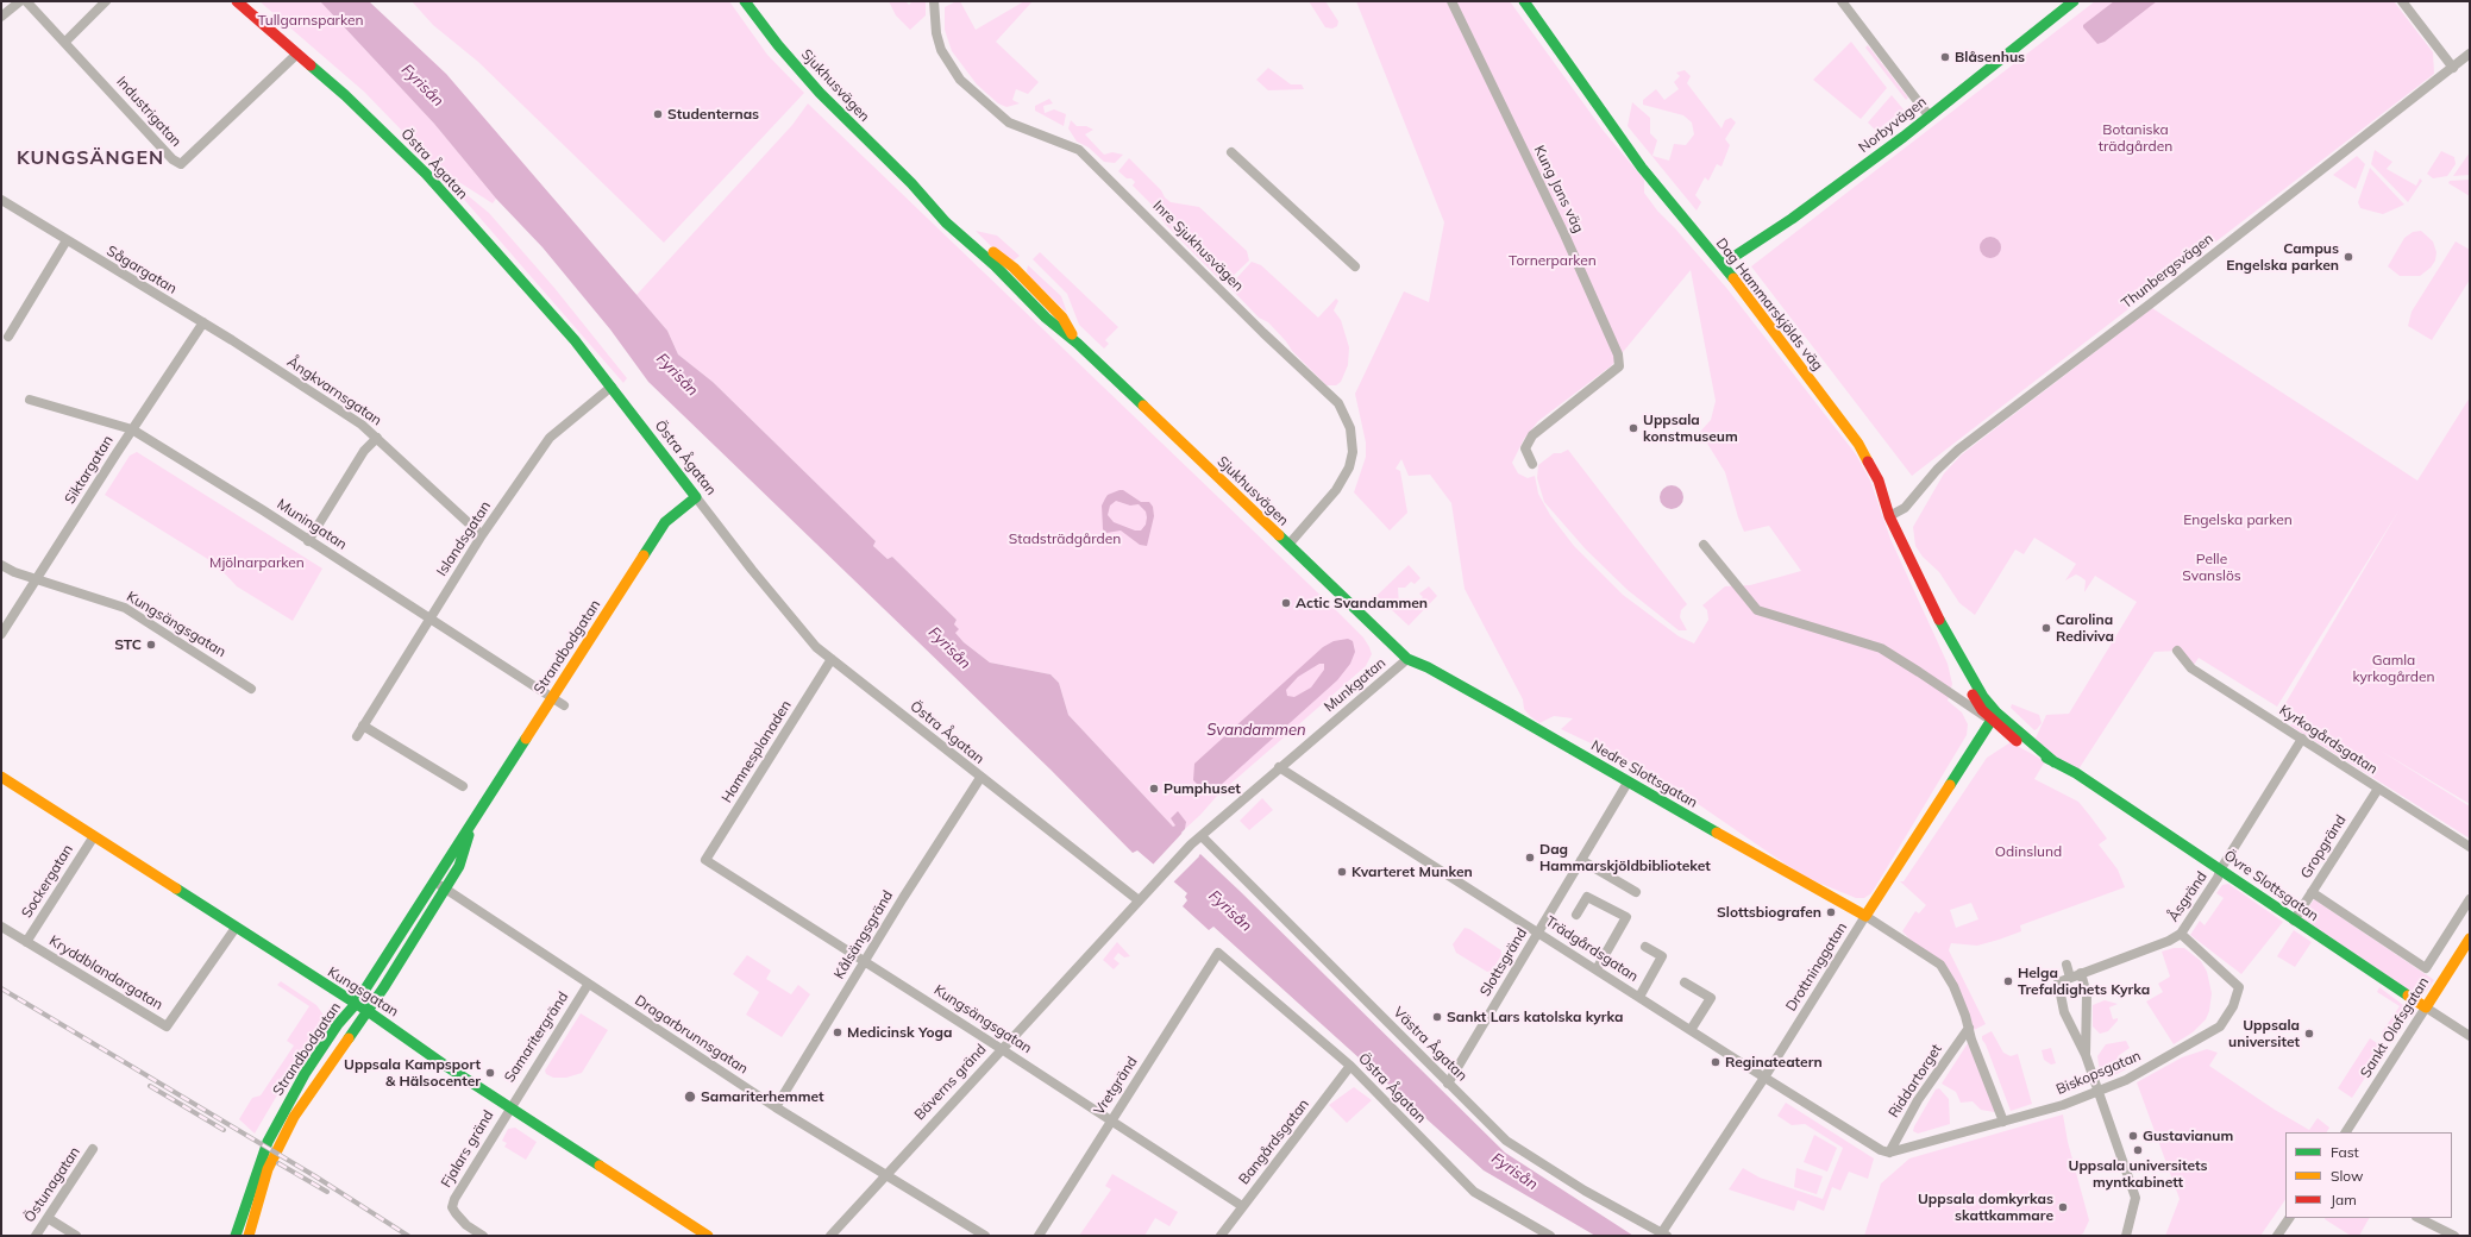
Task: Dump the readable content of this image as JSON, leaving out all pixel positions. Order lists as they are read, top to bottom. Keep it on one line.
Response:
{"streets":{"street":["Sjukhusvägen","Industrigatan","Norbyvägen","Östra Ågatan","Kung Jans väg","Inre Sjukhusvägen","Sågargatan","Thunbergsvägen","Dag Hammarskjölds väg","Ångkvarnsgatan","Siktargatan","Muningatan","Islandsgatan","Kungsängsgatan","Strandbodgatan","Munkgatan","Kyrkogårdsgatan","Hamnesplanaden","Nedre Slottsgatan","Gropgränd","Sockergatan","Övre Slottsgatan","Åsgränd","Kålsängsgränd","Trädgårdsgatan","Slottsgränd","Drottninggatan","Kryddblandargatan","Kungsgatan","Sankt Olofsgatan","Dragarbrunnsgatan","Samaritergränd","Västra Ågatan","Biskopsgatan","Riddartorget","Bäverns gränd","Vretgränd","Bangårdsgatan","Fjalars gränd","Östunagatan"]},"crossings":[["Sjukhusvägen","Inre Sjukhusvägen"],["Sjukhusvägen","Munkgatan"],["Sjukhusvägen","Nedre Slottsgatan"],["Industrigatan","Östra Ågatan"],["Norbyvägen","Dag Hammarskjölds väg"],["Östra Ågatan","Islandsgatan"],["Östra Ågatan","Strandbodgatan"],["Östra Ågatan","Hamnesplanaden"],["Östra Ågatan","Kålsängsgränd"],["Östra Ågatan","Bäverns gränd"],["Östra Ågatan","Vretgränd"],["Östra Ågatan","Bangårdsgatan"],["Sågargatan","Ångkvarnsgatan"],["Sågargatan","Siktargatan"],["Thunbergsvägen","Dag Hammarskjölds väg"],["Dag Hammarskjölds väg","Övre Slottsgatan"],["Dag Hammarskjölds väg","Drottninggatan"],["Ångkvarnsgatan","Siktargatan"],["Ångkvarnsgatan","Islandsgatan"],["Siktargatan","Muningatan"],["Siktargatan","Kungsängsgatan"],["Muningatan","Islandsgatan"],["Muningatan","Strandbodgatan"],["Kungsängsgatan","Hamnesplanaden"],["Kungsängsgatan","Kålsängsgränd"],["Kungsängsgatan","Bäverns gränd"],["Kungsängsgatan","Vretgränd"],["Kungsängsgatan","Bangårdsgatan"],["Strandbodgatan","Kungsgatan"],["Strandbodgatan","Dragarbrunnsgatan"],["Munkgatan","Nedre Slottsgatan"],["Munkgatan","Trädgårdsgatan"],["Munkgatan","Västra Ågatan"],["Munkgatan","Bäverns gränd"],["Kyrkogårdsgatan","Gropgränd"],["Kyrkogårdsgatan","Åsgränd"],["Nedre Slottsgatan","Slottsgränd"],["Nedre Slottsgatan","Drottninggatan"],["Gropgränd","Övre Slottsgatan"],["Sockergatan","Kryddblandargatan"],["Sockergatan","Kungsgatan"],["Övre Slottsgatan","Åsgränd"],["Övre Slottsgatan","Drottninggatan"],["Övre Slottsgatan","Sankt Olofsgatan"],["Åsgränd","Biskopsgatan"],["Kålsängsgränd","Dragarbrunnsgatan"],["Trädgårdsgatan","Slottsgränd"],["Trädgårdsgatan","Drottninggatan"],["Trädgårdsgatan","Biskopsgatan"],["Trädgårdsgatan","Riddartorget"],["Slottsgränd","Västra Ågatan"],["Drottninggatan","Västra Ågatan"],["Kryddblandargatan","Kungsgatan"],["Kungsgatan","Samaritergränd"],["Kungsgatan","Fjalars gränd"],["Dragarbrunnsgatan","Samaritergränd"],["Dragarbrunnsgatan","Bäverns gränd"],["Samaritergränd","Fjalars gränd"],["Biskopsgatan","Riddartorget"]],"districts":["KUNGSÄNGEN"],"water":["Fyrisån","Svandammen"],"parks":["Tullgarnsparken","Botaniska trädgården","Tornerparken","Engelska parken","Stadsträdgården","Pelle Svanslös","Mjölnarparken","Gamla kyrkogården","Odinslund"],"places":["Blåsenhus","Studenternas","Campus Engelska parken","Uppsala konstmuseum","Actic Svandammen","Carolina Rediviva","STC","Pumphuset","Dag Hammarskjöldbiblioteket","Kvarteret Munken","Slottsbiografen","Helga Trefaldighets Kyrka","Sankt Lars katolska kyrka","Medicinsk Yoga","Uppsala universitet","Reginateatern","Uppsala Kampsport & Hälsocenter","Samariterhemmet","Gustavianum","Uppsala universitets myntkabinett","Uppsala domkyrkas skattkammare"],"legend":["Fast","Slow","Jam"]}
